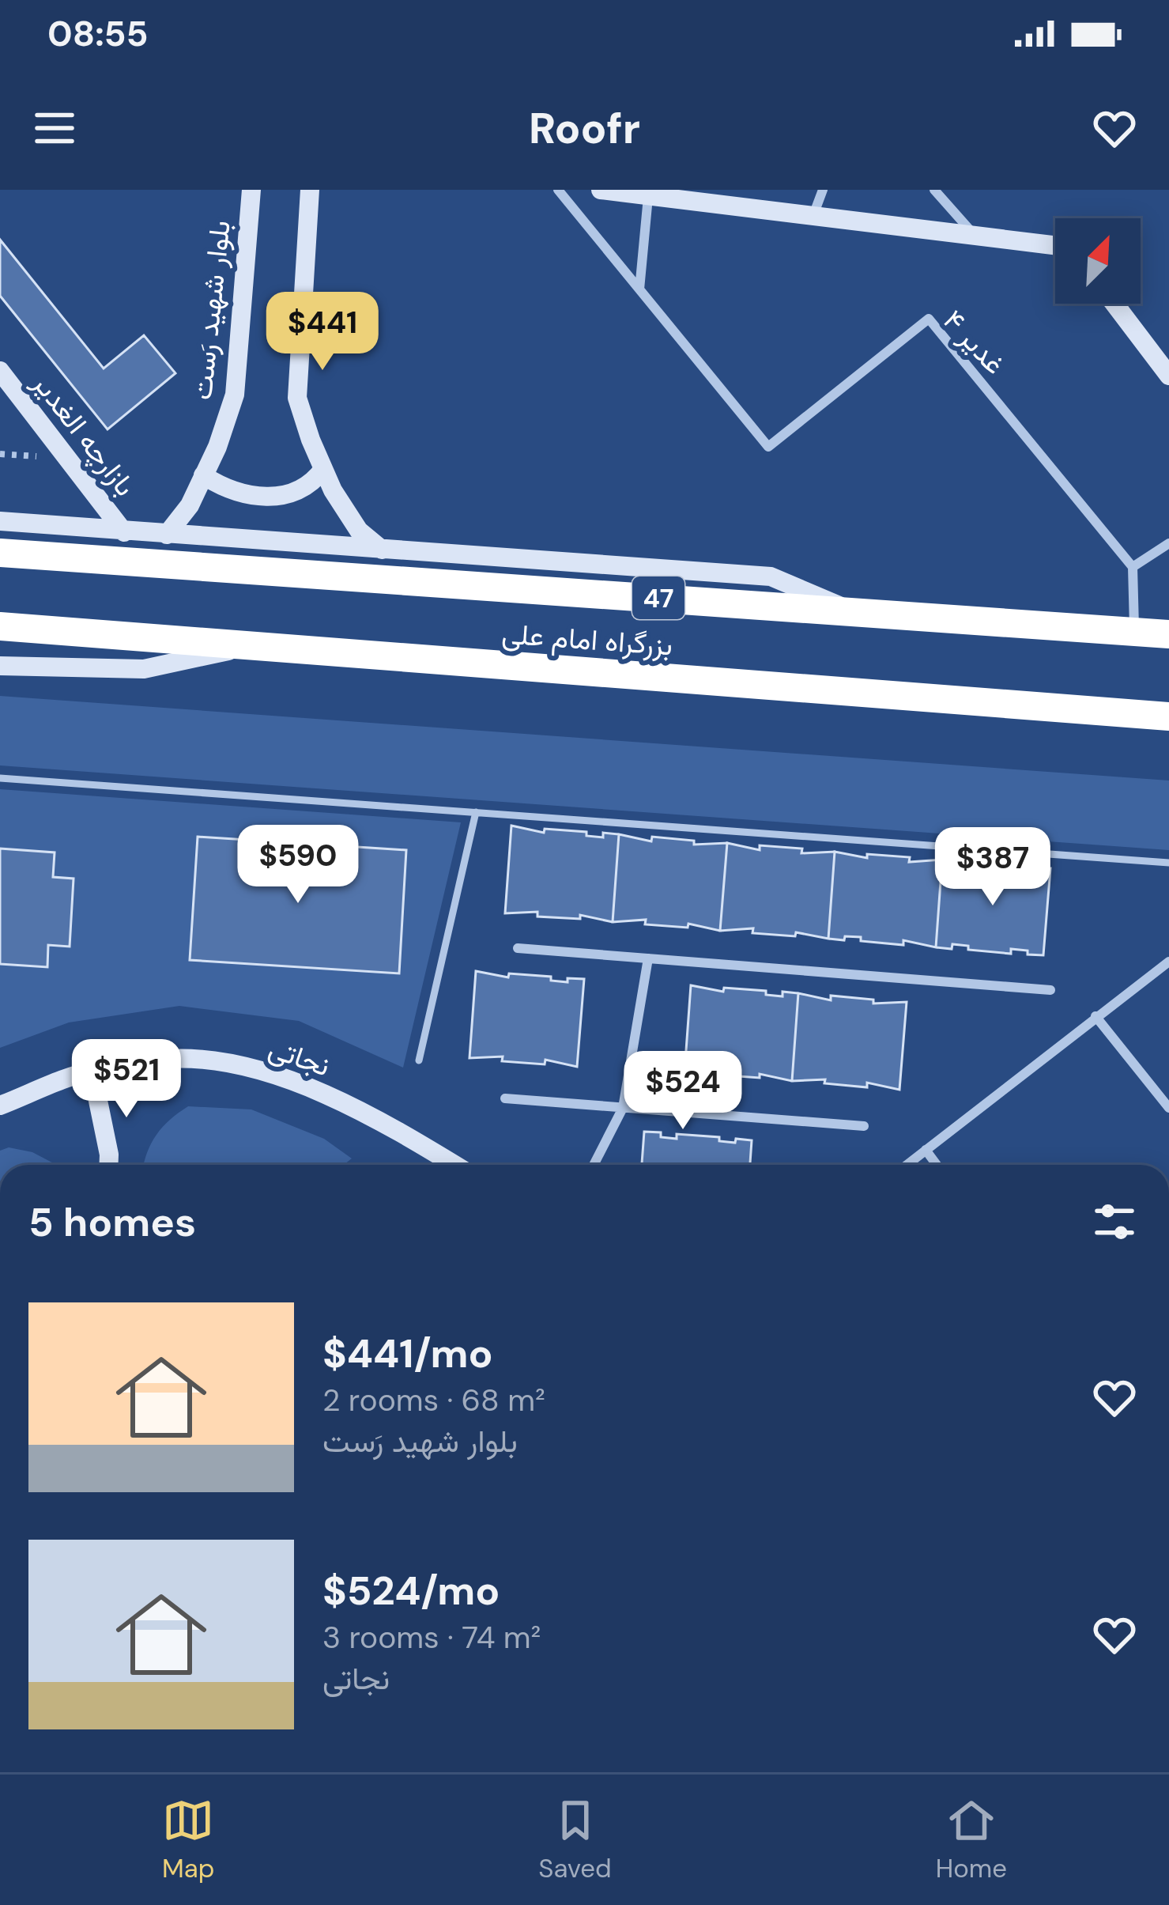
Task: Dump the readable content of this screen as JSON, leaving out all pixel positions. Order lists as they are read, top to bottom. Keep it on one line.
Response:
{"streets":{"highway":["47","بزرگراه امام علی"],"main road":["بلوار شهید رَست","بازارچه الغدیر","نجاتی"],"street":["غدیر ۴"]},"north":"top right","page":{"status":"08:55","header":"Roofr","price":["$441","$590","$387","$521","$524"],"heading":"5 homes","list":[{"name":"$441/mo","note":"2 rooms · 68 m² · بلوار شهید رَست"},{"name":"$524/mo","note":"3 rooms · 74 m² · نجاتی"}],"tabs":["Map","Saved","Home"]}}
